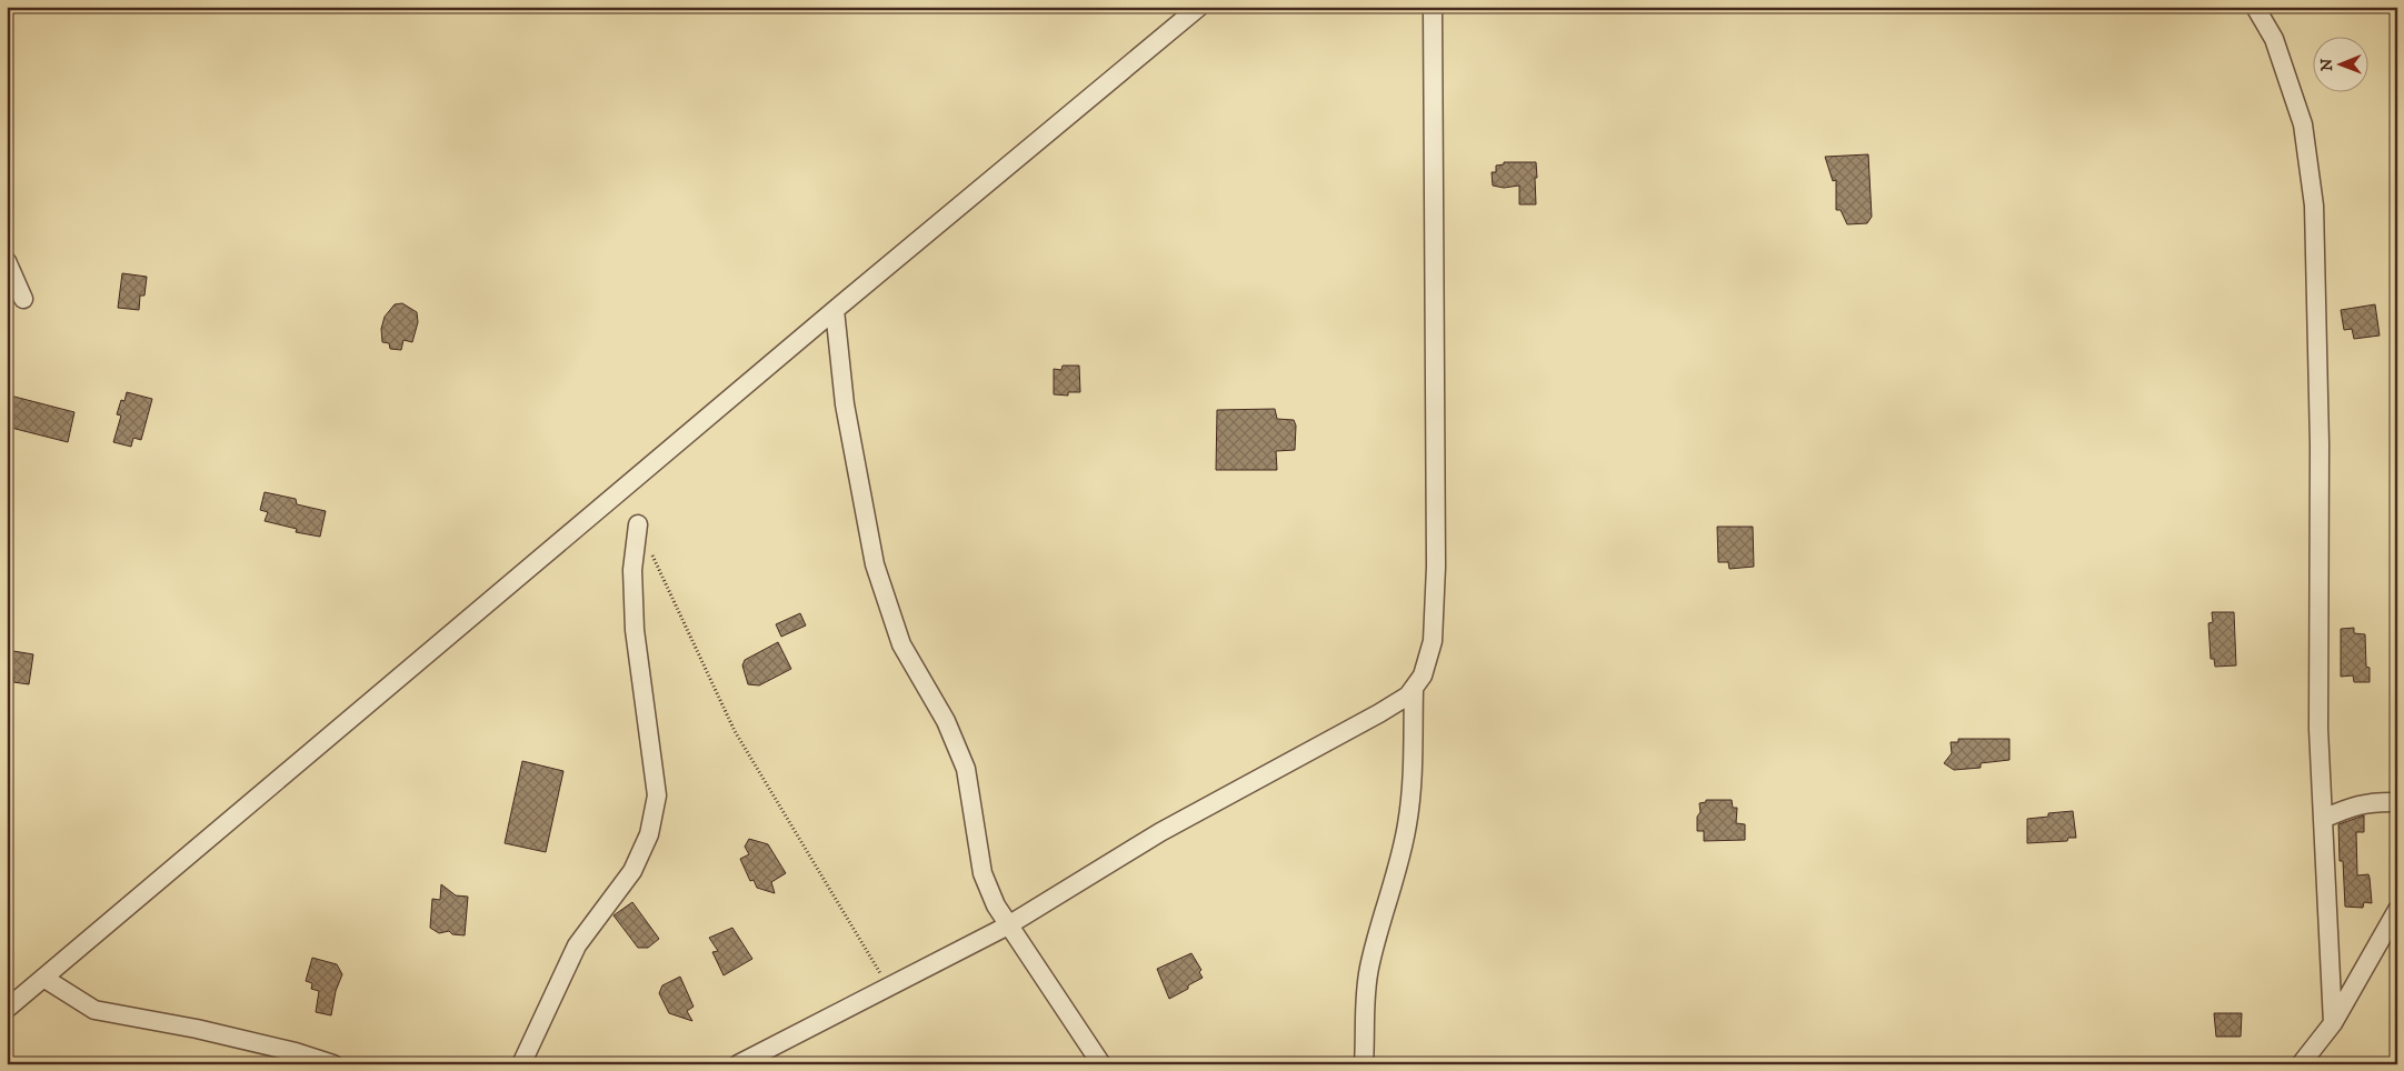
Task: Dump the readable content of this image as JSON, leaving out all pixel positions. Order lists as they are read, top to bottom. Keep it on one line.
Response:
{"north":"left"}
